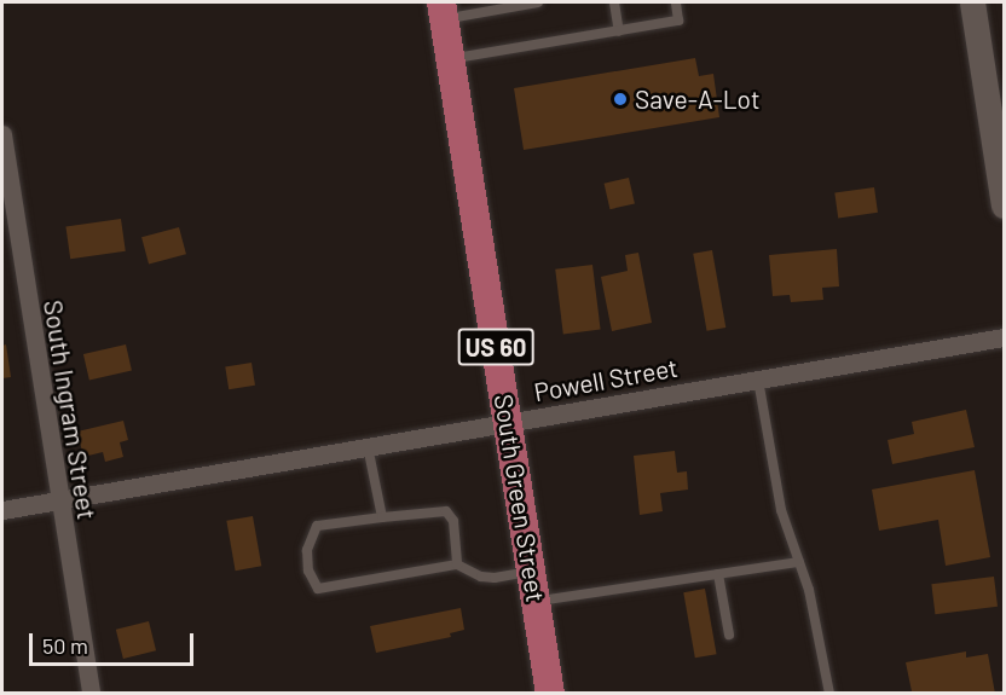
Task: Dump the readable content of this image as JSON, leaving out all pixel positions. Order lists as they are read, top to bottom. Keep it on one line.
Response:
{"streets":{"main road":["US 60","South Green Street"],"street":["Powell Street","South Ingram Street"]},"crossings":[["Powell Street","South Ingram Street"],["Powell Street","South Green Street"]],"places":["Save-A-Lot"],"scale_bar":"50 m"}
